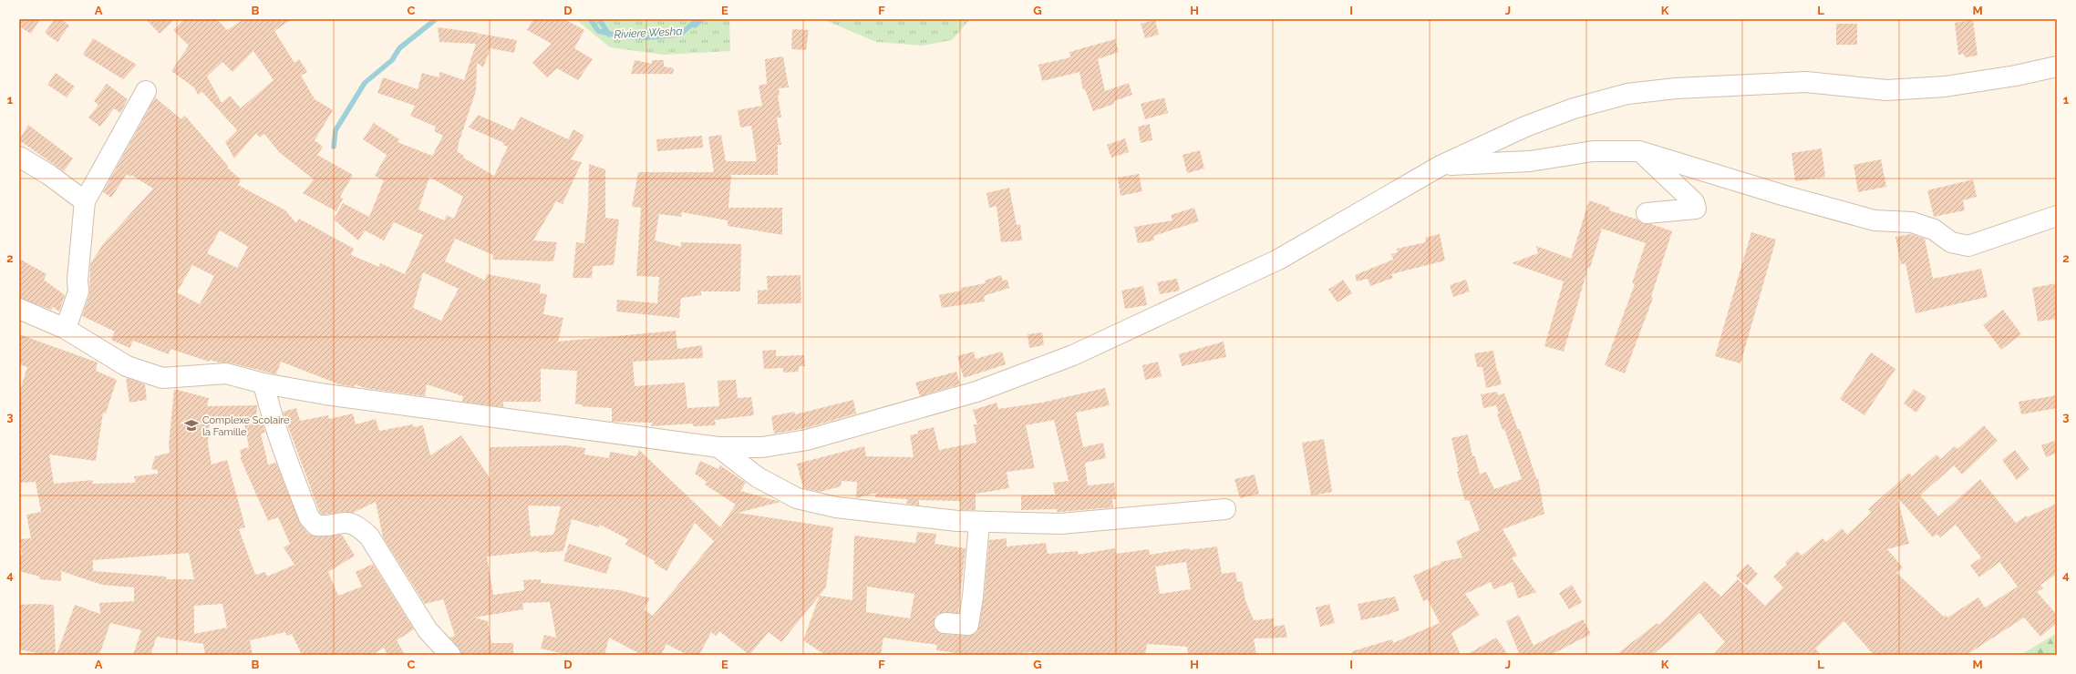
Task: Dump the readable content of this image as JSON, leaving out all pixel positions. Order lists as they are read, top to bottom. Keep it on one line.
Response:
{"water":["Riviere Wesha"],"places":{"school or university":["Complexe Scolaire la Famille"]},"grid":{"columns":["A","B","C","D","E","F","G","H","I","J","K","L","M"],"rows":["1","2","3","4"]}}
